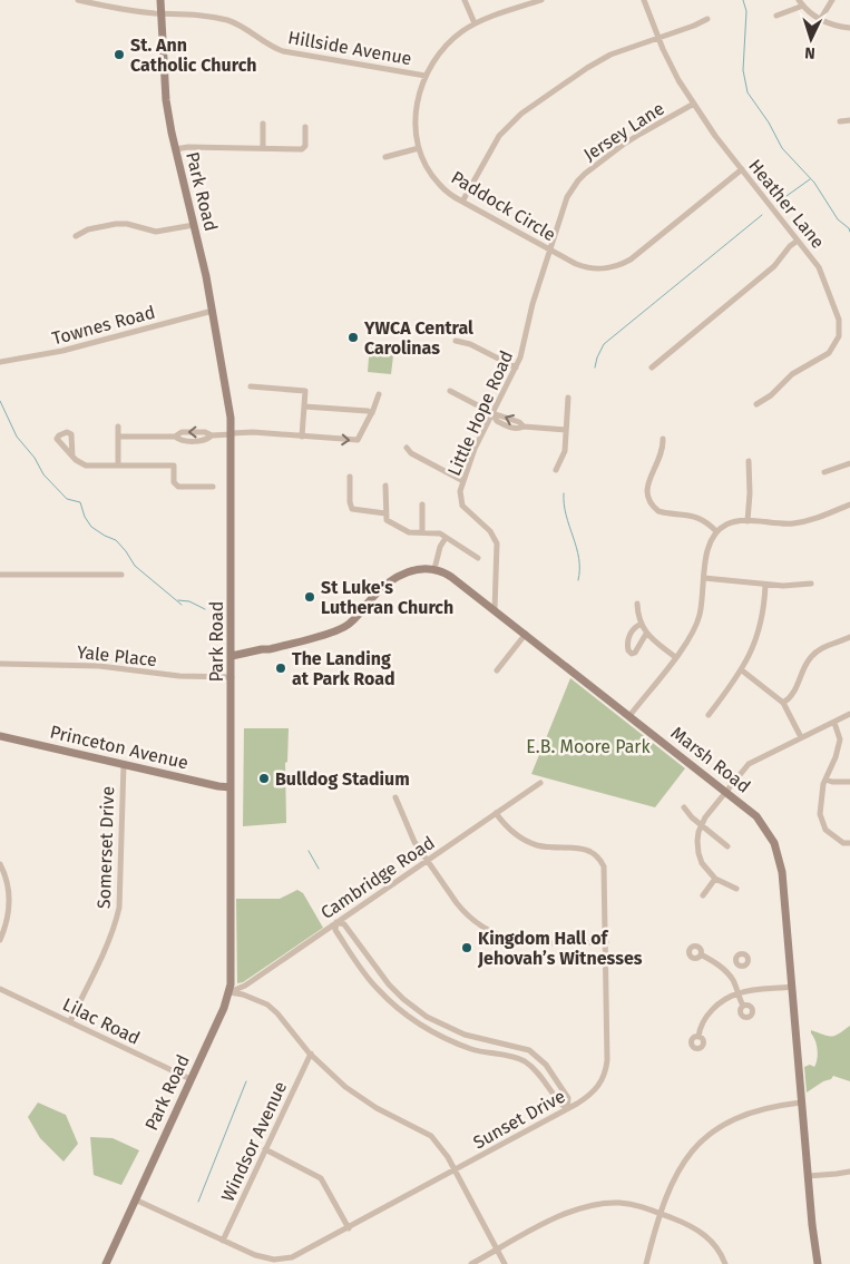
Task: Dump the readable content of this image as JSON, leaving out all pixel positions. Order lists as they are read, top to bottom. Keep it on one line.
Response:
{"streets":{"street":["Hillside Avenue","Jersey Lane","Park Road","Heather Lane","Paddock Circle","Townes Road","Little Hope Road","Yale Place","Princeton Avenue","Marsh Road","Somerset Drive","Cambridge Road","Lilac Road","Sunset Drive","Windsor Avenue"]},"crossings":[["Hillside Avenue","Park Road"],["Hillside Avenue","Paddock Circle"],["Jersey Lane","Heather Lane"],["Jersey Lane","Paddock Circle"],["Jersey Lane","Little Hope Road"],["Park Road","Townes Road"],["Park Road","Yale Place"],["Park Road","Princeton Avenue"],["Park Road","Cambridge Road"],["Park Road","Lilac Road"],["Park Road","Sunset Drive"],["Heather Lane","Paddock Circle"],["Paddock Circle","Little Hope Road"],["Little Hope Road","Marsh Road"],["Princeton Avenue","Somerset Drive"],["Somerset Drive","Lilac Road"],["Cambridge Road","Sunset Drive"],["Sunset Drive","Windsor Avenue"]],"parks":["E.B. Moore Park"],"places":["St. Ann Catholic Church","YWCA Central Carolinas","St Luke's Lutheran Church","The Landing at Park Road","Bulldog Stadium","Kingdom Hall of Jehovah’s Witnesses"],"north":"bottom"}
